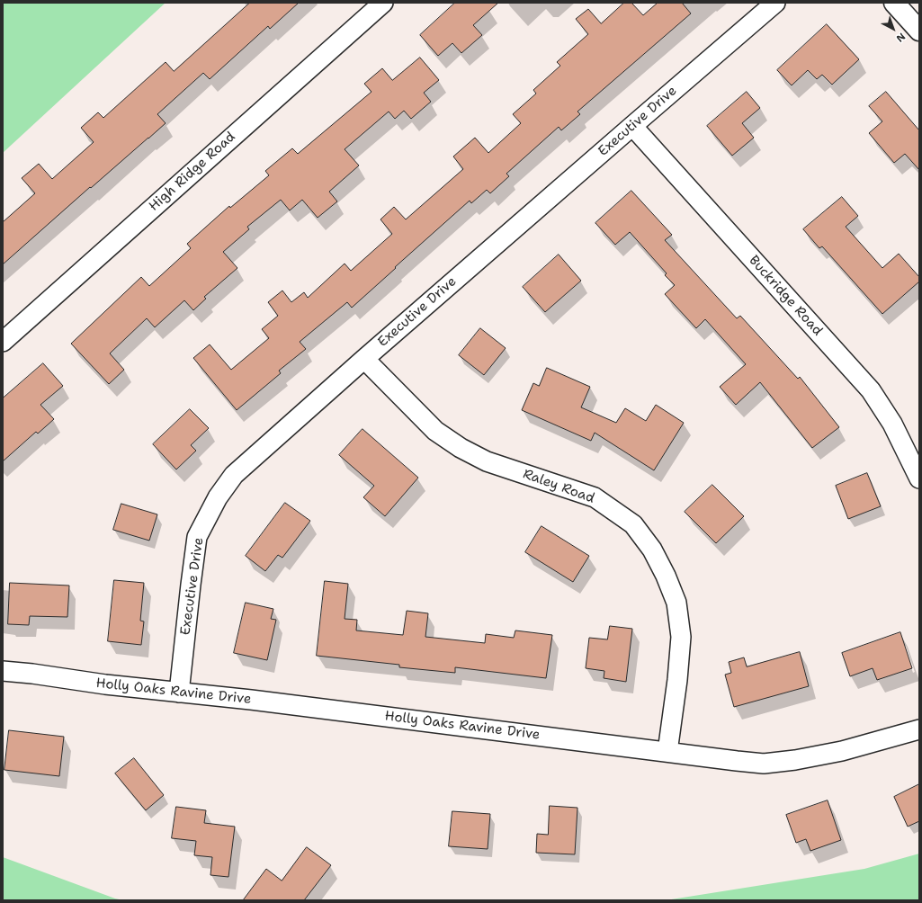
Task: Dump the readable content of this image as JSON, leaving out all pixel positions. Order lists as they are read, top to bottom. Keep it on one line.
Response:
{"streets":{"street":["Executive Drive","High Ridge Road","Buckridge Road","Raley Road","Holly Oaks Ravine Drive"]},"crossings":[["Executive Drive","Buckridge Road"],["Executive Drive","Raley Road"],["Executive Drive","Holly Oaks Ravine Drive"],["Raley Road","Holly Oaks Ravine Drive"]],"north":"bottom right"}
